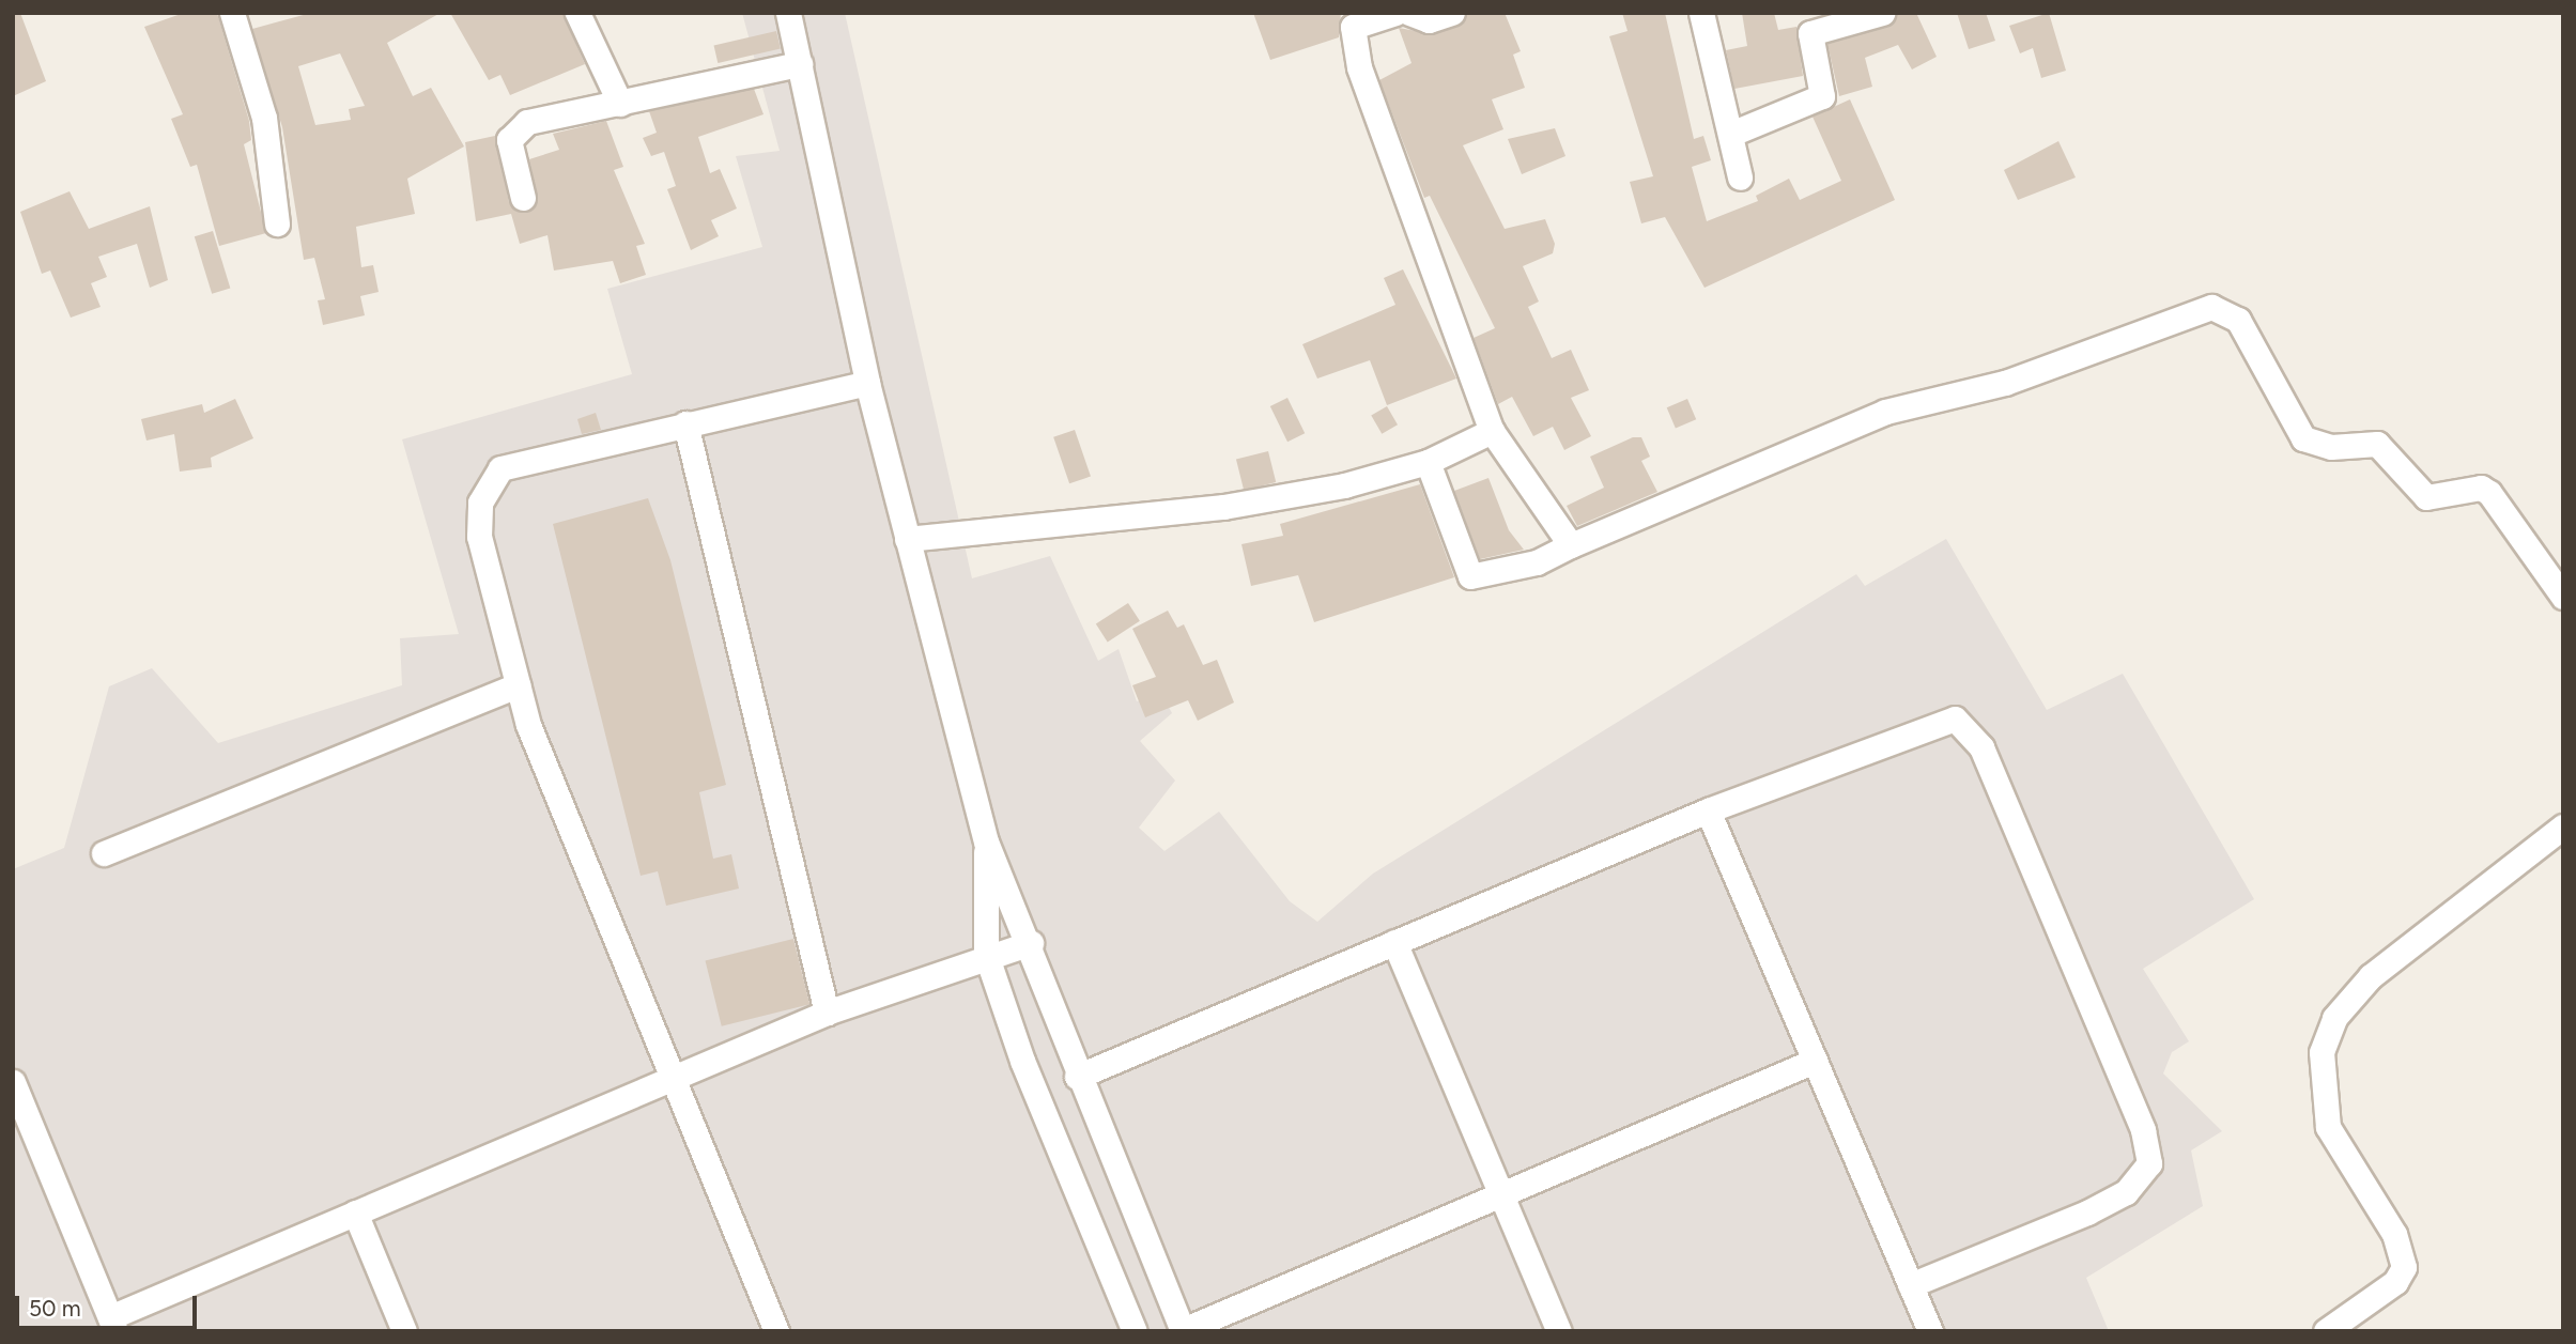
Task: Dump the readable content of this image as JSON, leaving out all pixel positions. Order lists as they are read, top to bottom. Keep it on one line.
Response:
{"scale_bar":"50 m"}
